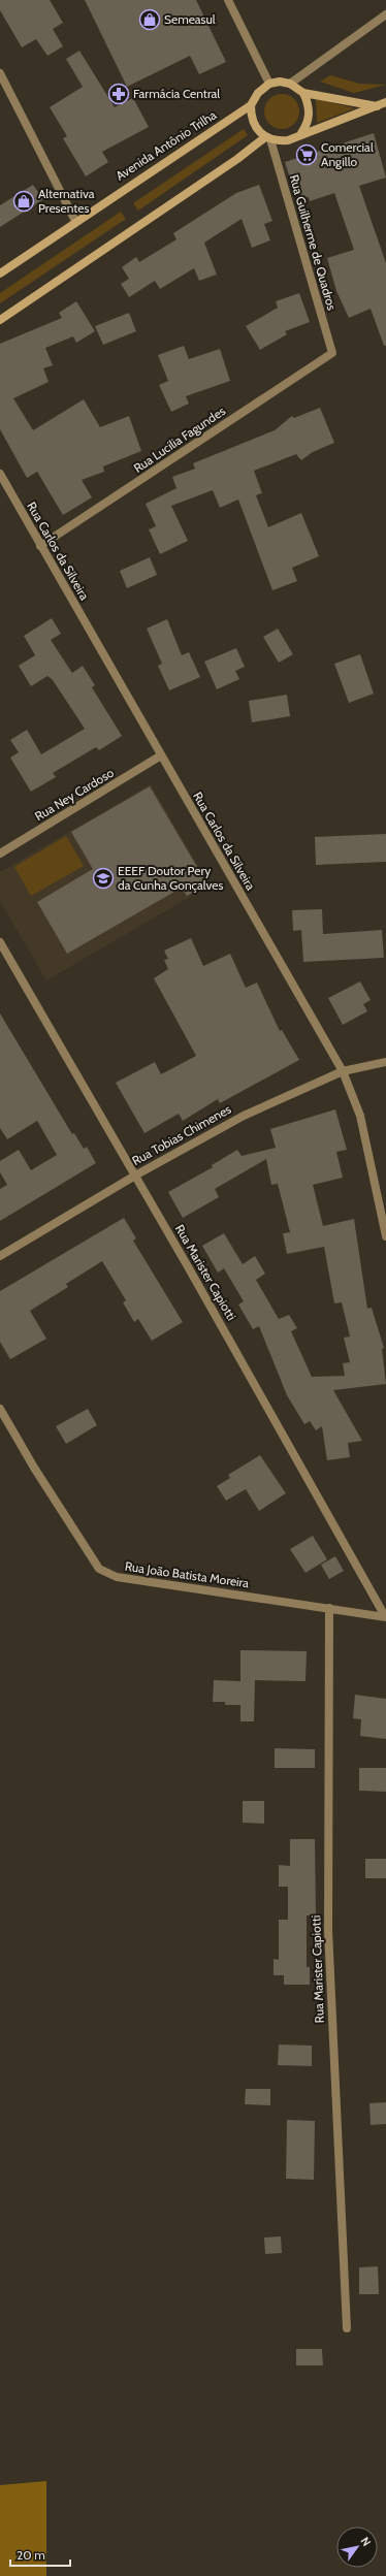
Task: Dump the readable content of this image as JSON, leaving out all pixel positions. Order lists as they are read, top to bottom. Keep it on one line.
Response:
{"streets":{"main road":["Avenida Antônio Trilha"],"street":["Rua Guilherme de Quadros","Rua Lucilia Fagundes","Rua Carlos da Silveira","Rua Ney Cardoso","Rua Tobias Chimenes","Rua Marister Capiotti","Rua João Batista Moreira"]},"crossings":[["Avenida Antônio Trilha","Rua Guilherme de Quadros"],["Rua Guilherme de Quadros","Rua Lucilia Fagundes"],["Rua Lucilia Fagundes","Rua Carlos da Silveira"],["Rua Carlos da Silveira","Rua Ney Cardoso"],["Rua Carlos da Silveira","Rua Tobias Chimenes"],["Rua Tobias Chimenes","Rua Marister Capiotti"],["Rua Marister Capiotti","Rua João Batista Moreira"]],"places":{"shop":["Semeasul","Alternativa Presentes"],"pharmacy":["Farmácia Central"],"supermarket":["Comercial Angillo"],"school or university":["EEEF Doutor Pery da Cunha Gonçalves"]},"scale_bar":"20 m","north":"top right"}
